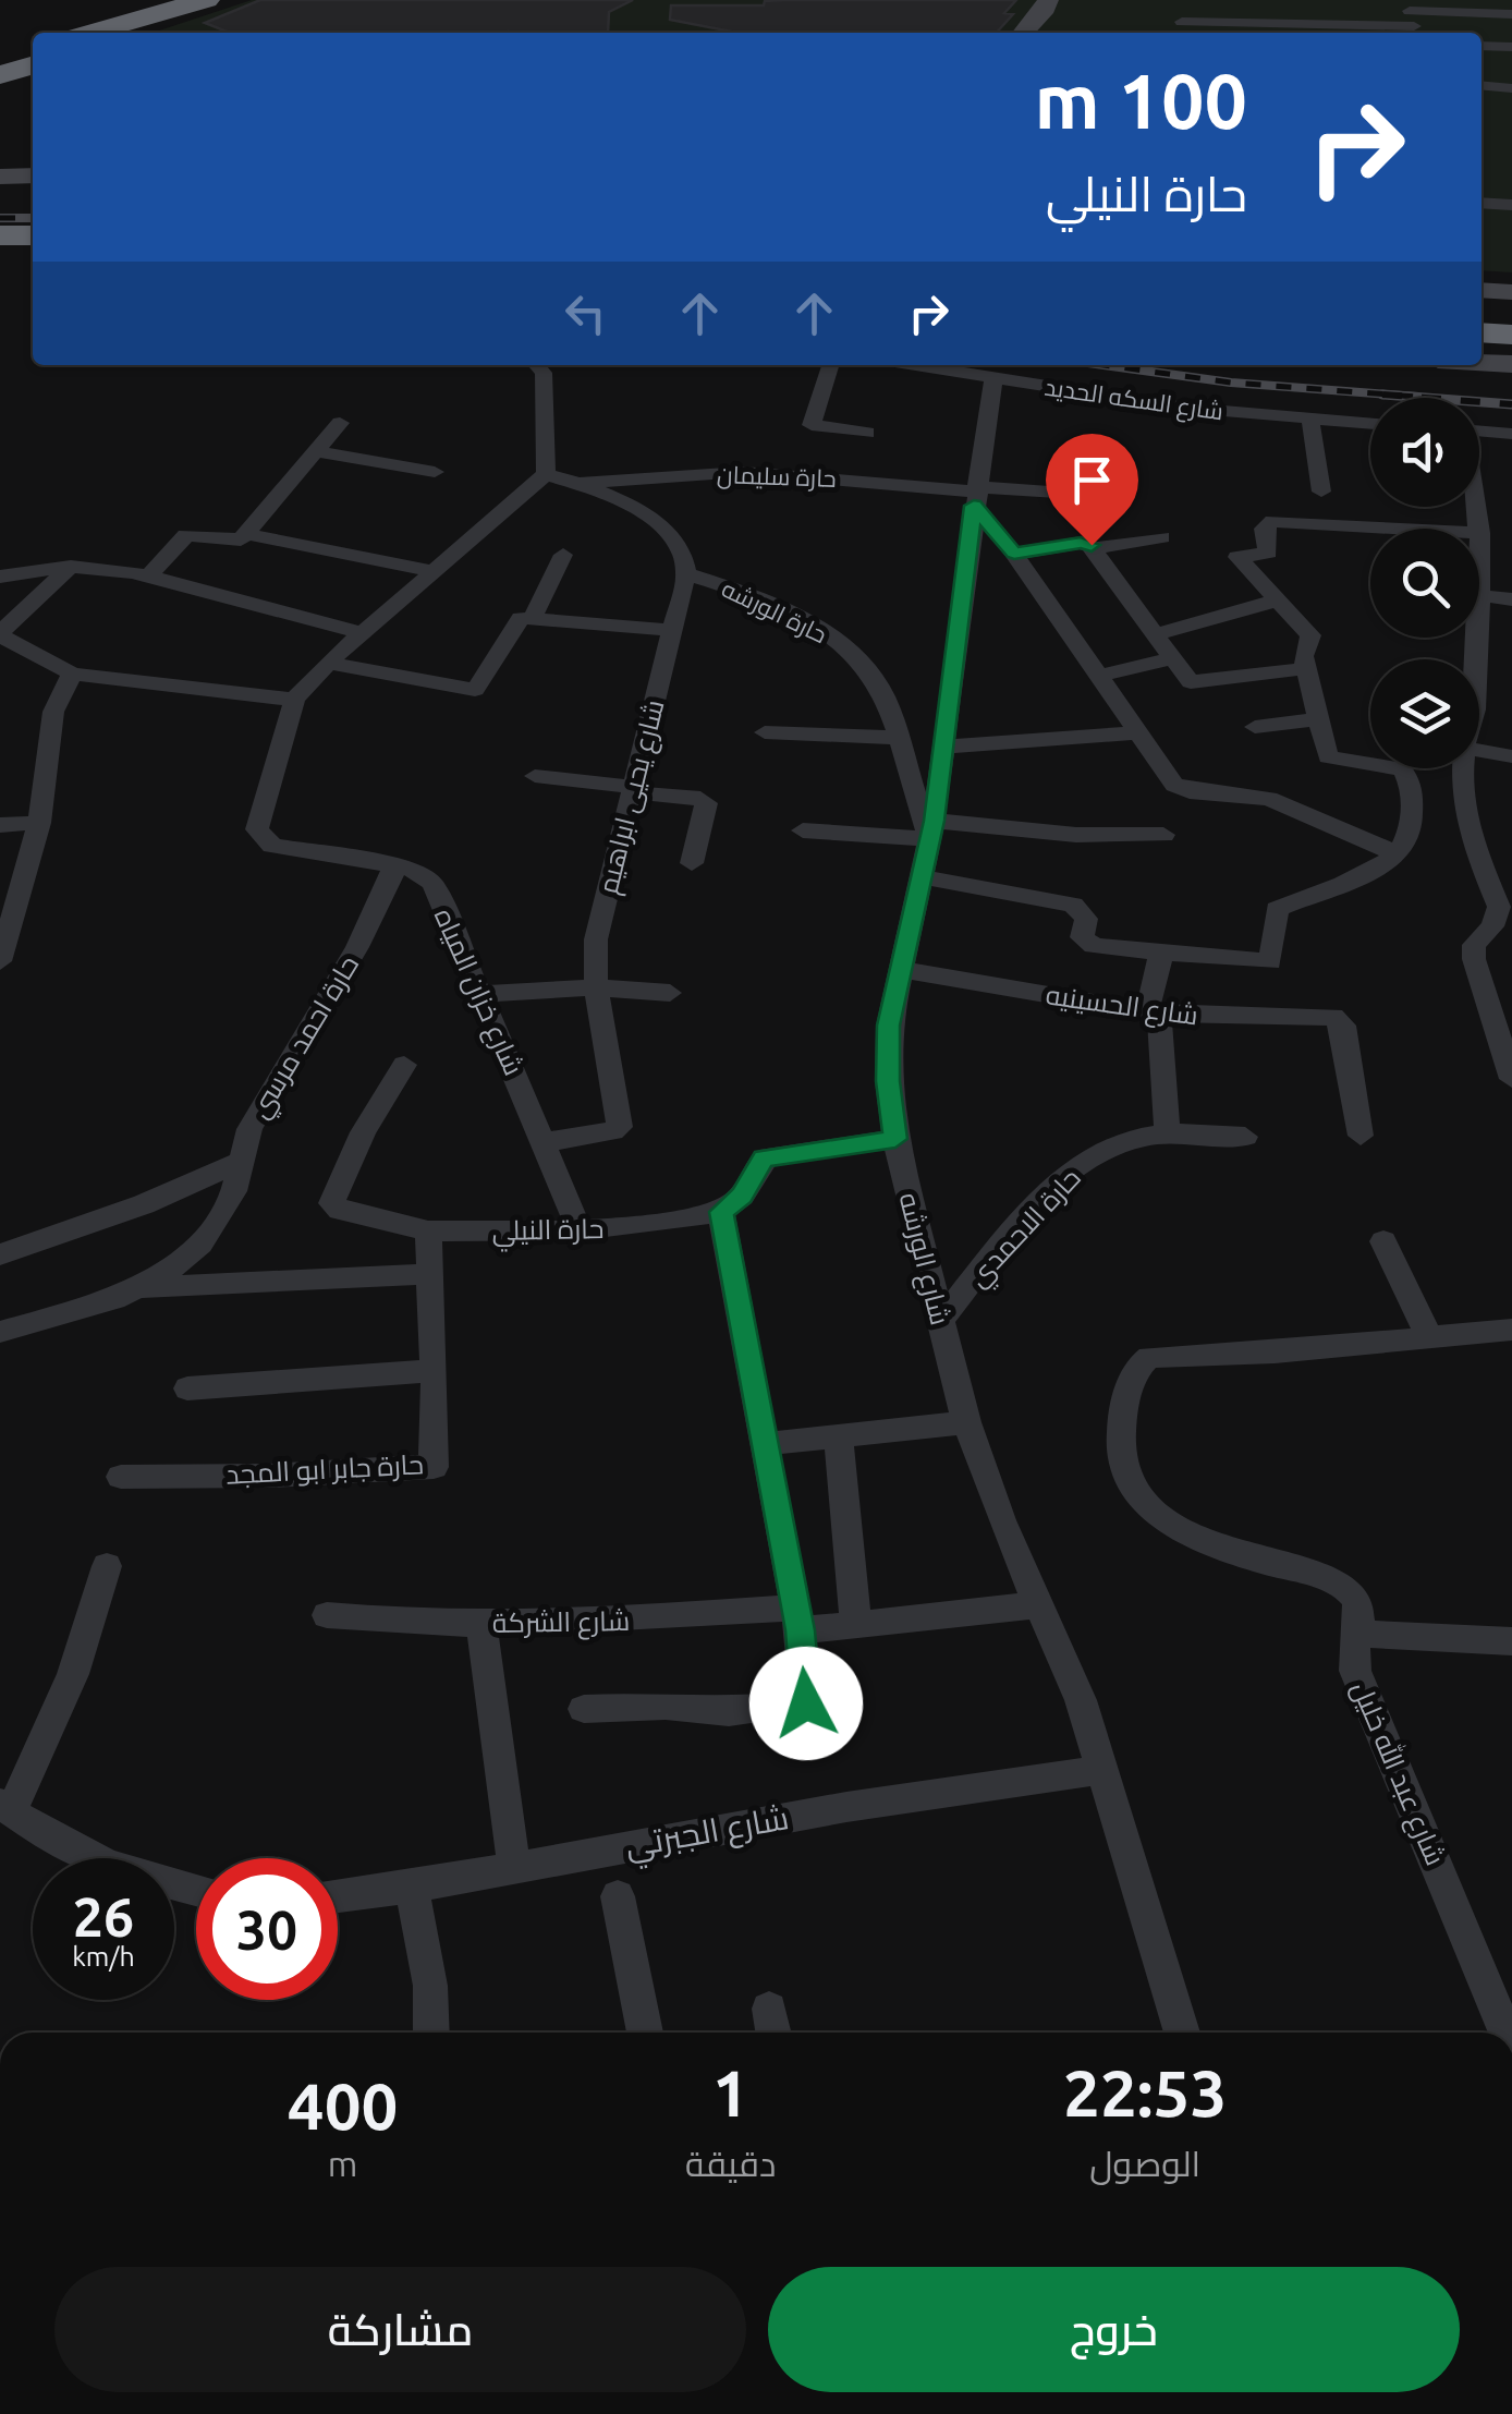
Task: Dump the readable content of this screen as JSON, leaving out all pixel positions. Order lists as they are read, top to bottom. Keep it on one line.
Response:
{"streets":{"street":["شارع السكه الحديد","حارة سليمان","حارة الورشه","شارع يحيى ابراهيم","شارع خزان المياه","شارع الحسينيه","حارة احمد مرسي","حارة الاحمدي","حارة النيلي","شارع الورشه","حارة جابر ابو المجد","شارع الشركة","شارع عبد الله خليل","شارع الجبرتي"]},"crossings":[["شارع السكه الحديد","شارع الورشه"],["حارة سليمان","شارع الورشه"],["حارة الورشه","شارع يحيى ابراهيم"],["حارة الورشه","شارع الورشه"],["شارع يحيى ابراهيم","شارع خزان المياه"],["شارع خزان المياه","حارة احمد مرسي"],["شارع خزان المياه","حارة النيلي"],["شارع الحسينيه","شارع الورشه"],["حارة الاحمدي","شارع الورشه"],["شارع الورشه","شارع الشركة"],["شارع الورشه","شارع الجبرتي"]],"page":{"turn":["100 m","حارة النيلي"],"speed":"26 km/h","limit":"30","eta":["22:53","الوصول","1","دقيقة","400","m"],"buttons":["خروج","مشاركة"]}}
